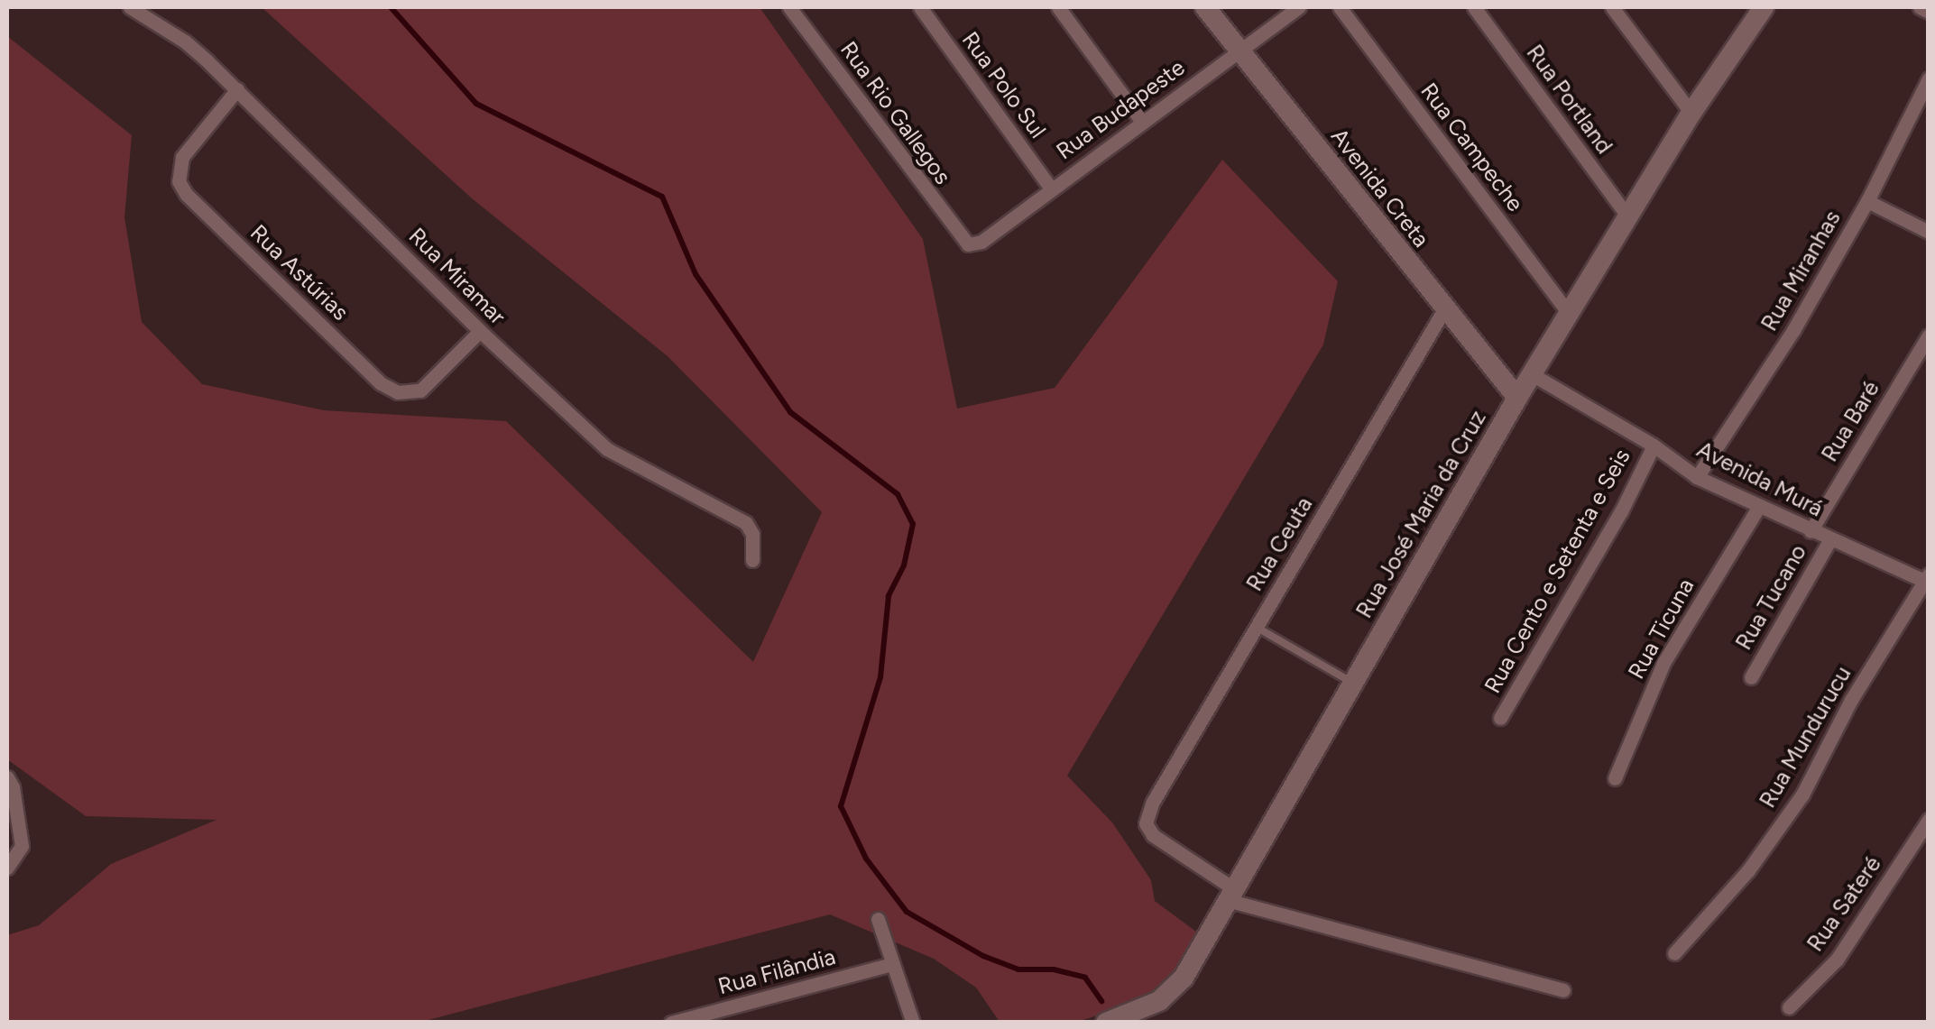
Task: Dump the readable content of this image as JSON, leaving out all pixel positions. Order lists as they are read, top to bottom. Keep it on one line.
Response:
{"streets":{"street":["Rua Polo Sul","Rua Portland","Rua Budapeste","Rua Rio Gallegos","Rua Campeche","Avenida Creta","Rua Miranhas","Rua Astúrias","Rua Miramar","Rua Baré","Avenida Murá","Rua José Maria da Cruz","Rua Ceuta","Rua Cento e Setenta e Seis","Rua Tucano","Rua Ticuna","Rua Mundurucu","Rua Sateré","Rua Filândia"]},"crossings":[["Rua Polo Sul","Rua Budapeste"],["Rua Portland","Rua José Maria da Cruz"],["Rua Budapeste","Rua Rio Gallegos"],["Rua Budapeste","Avenida Creta"],["Rua Campeche","Rua José Maria da Cruz"],["Avenida Creta","Rua José Maria da Cruz"],["Avenida Creta","Rua Ceuta"],["Rua Miranhas","Avenida Murá"],["Rua Astúrias","Rua Miramar"],["Rua Baré","Avenida Murá"],["Avenida Murá","Rua José Maria da Cruz"],["Avenida Murá","Rua Cento e Setenta e Seis"],["Avenida Murá","Rua Tucano"],["Avenida Murá","Rua Ticuna"],["Avenida Murá","Rua Mundurucu"],["Rua José Maria da Cruz","Rua Ceuta"]]}
